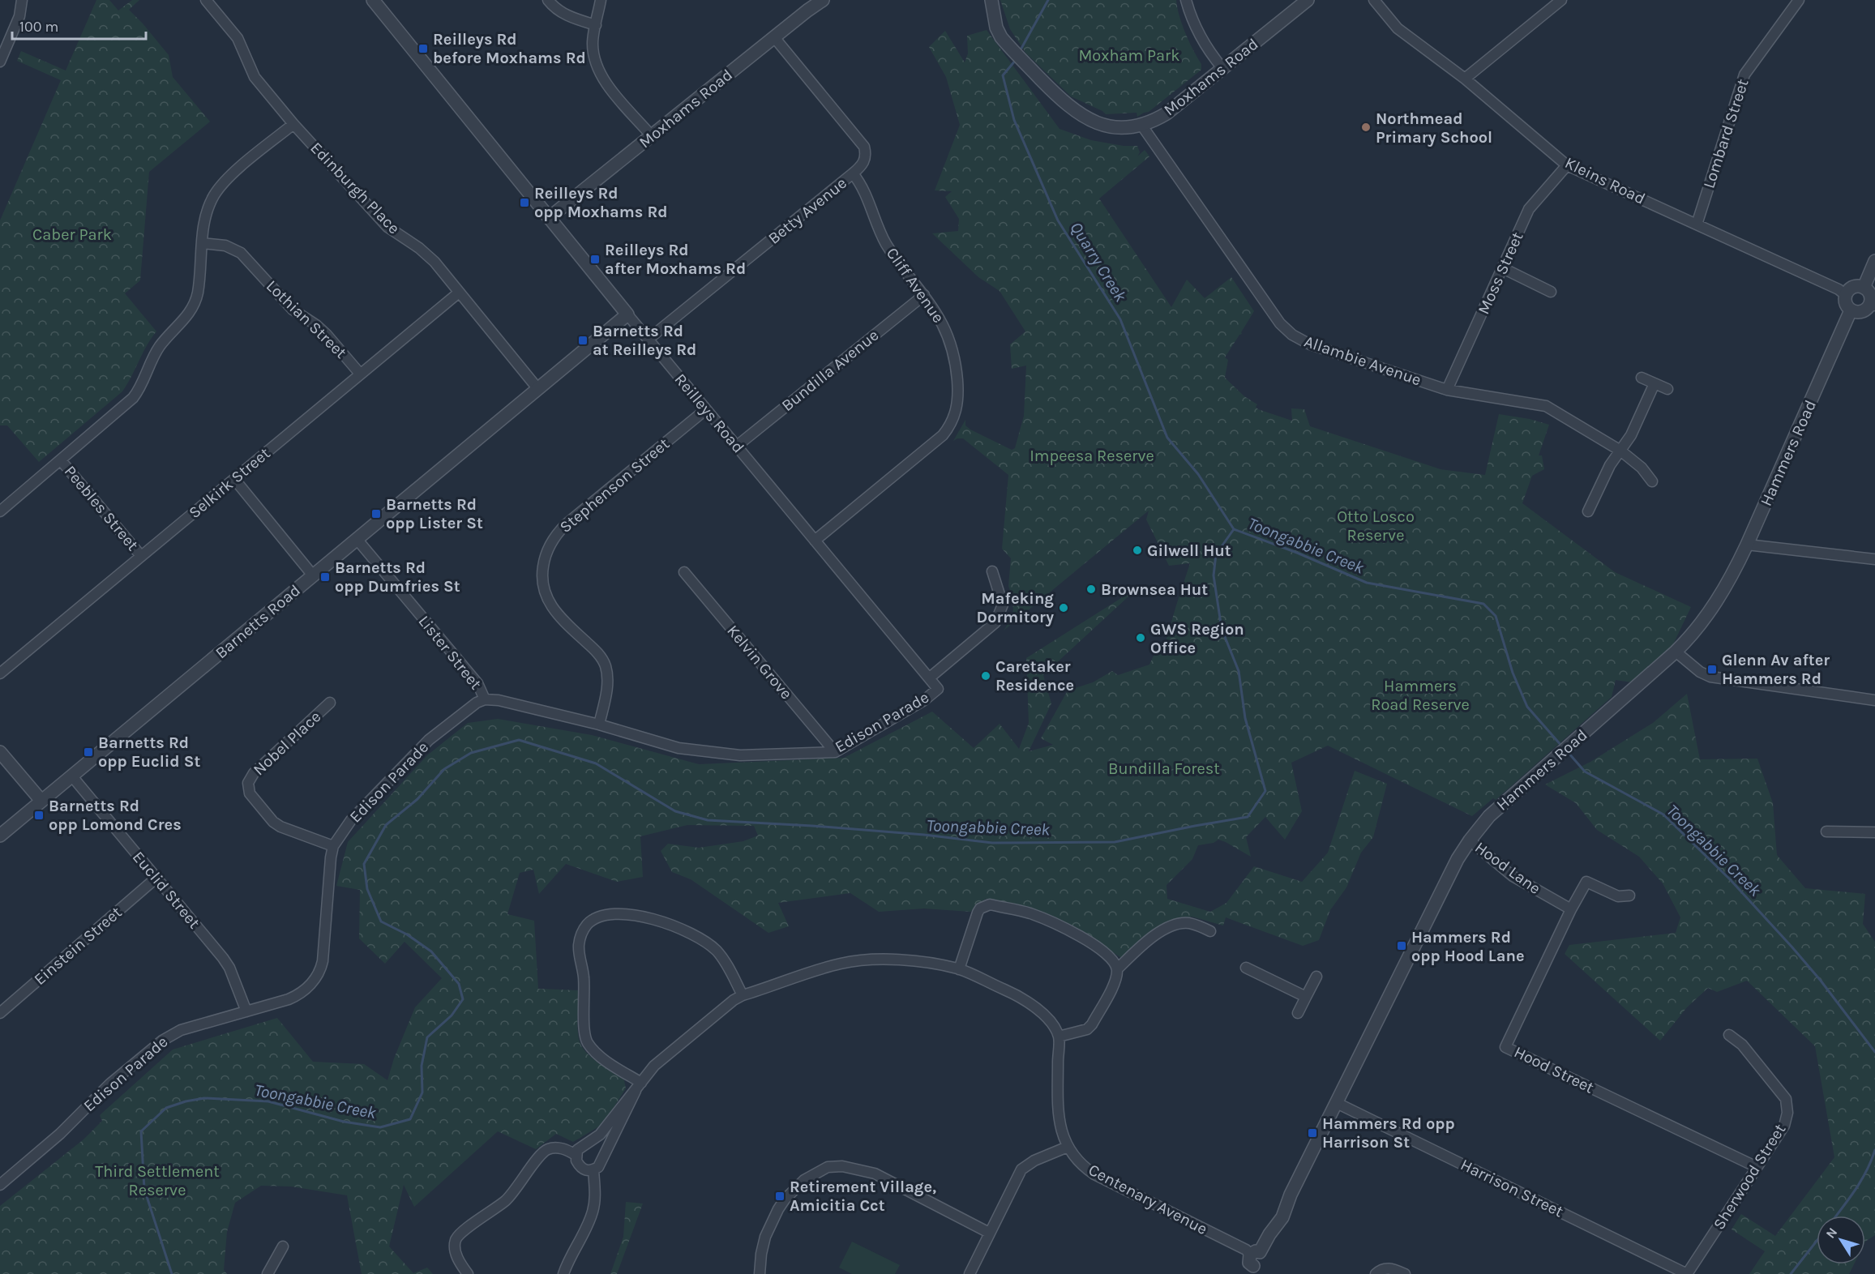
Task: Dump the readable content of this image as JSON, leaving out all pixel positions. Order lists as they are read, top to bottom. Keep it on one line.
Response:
{"streets":{"street":["Moxhams Road","Lombard Street","Kleins Road","Edinburgh Place","Betty Avenue","Moss Street","Cliff Avenue","Lothian Street","Allambie Avenue","Bundilla Avenue","Reilleys Road","Hammers Road","Selkirk Street","Stephenson Street","Peebles Street","Barnetts Road","Lister Street","Kelvin Grove","Edison Parade","Nobel Place","Hood Lane","Euclid Street","Einstein Street","Hood Street","Sherwood Street","Harrison Street","Centenary Avenue"]},"crossings":[["Moxhams Road","Allambie Avenue"],["Moxhams Road","Reilleys Road"],["Lombard Street","Kleins Road"],["Kleins Road","Moss Street"],["Kleins Road","Hammers Road"],["Edinburgh Place","Selkirk Street"],["Edinburgh Place","Barnetts Road"],["Betty Avenue","Cliff Avenue"],["Betty Avenue","Reilleys Road"],["Moss Street","Allambie Avenue"],["Cliff Avenue","Bundilla Avenue"],["Cliff Avenue","Reilleys Road"],["Lothian Street","Selkirk Street"],["Bundilla Avenue","Reilleys Road"],["Reilleys Road","Stephenson Street"],["Reilleys Road","Barnetts Road"],["Reilleys Road","Edison Parade"],["Hammers Road","Hood Lane"],["Hammers Road","Harrison Street"],["Hammers Road","Centenary Avenue"],["Selkirk Street","Peebles Street"],["Stephenson Street","Edison Parade"],["Barnetts Road","Lister Street"],["Barnetts Road","Euclid Street"],["Lister Street","Edison Parade"],["Kelvin Grove","Edison Parade"],["Edison Parade","Nobel Place"],["Edison Parade","Euclid Street"],["Hood Lane","Hood Street"],["Euclid Street","Einstein Street"],["Hood Street","Sherwood Street"],["Sherwood Street","Harrison Street"]],"water":["Quarry Creek","Toongabbie Creek"],"parks":["Moxham Park","Caber Park","Impeesa Reserve","Otto Losco Reserve","Hammers Road Reserve","Bundilla Forest","Third Settlement Reserve"],"places":{"transit":["Reilleys Rd before Moxhams Rd","Reilleys Rd opp Moxhams Rd","Reilleys Rd after Moxhams Rd","Barnetts Rd at Reilleys Rd","Barnetts Rd opp Lister St","Barnetts Rd opp Dumfries St","Glenn Av after Hammers Rd","Barnetts Rd opp Euclid St","Barnetts Rd opp Lomond Cres","Hammers Rd opp Hood Lane","Hammers Rd opp Harrison St","Retirement Village, Amicitia Cct"],"other":["Northmead Primary School","Gilwell Hut","Brownsea Hut","Mafeking Dormitory","GWS Region Office","Caretaker Residence"]},"scale_bar":"100 m","north":"top left"}
